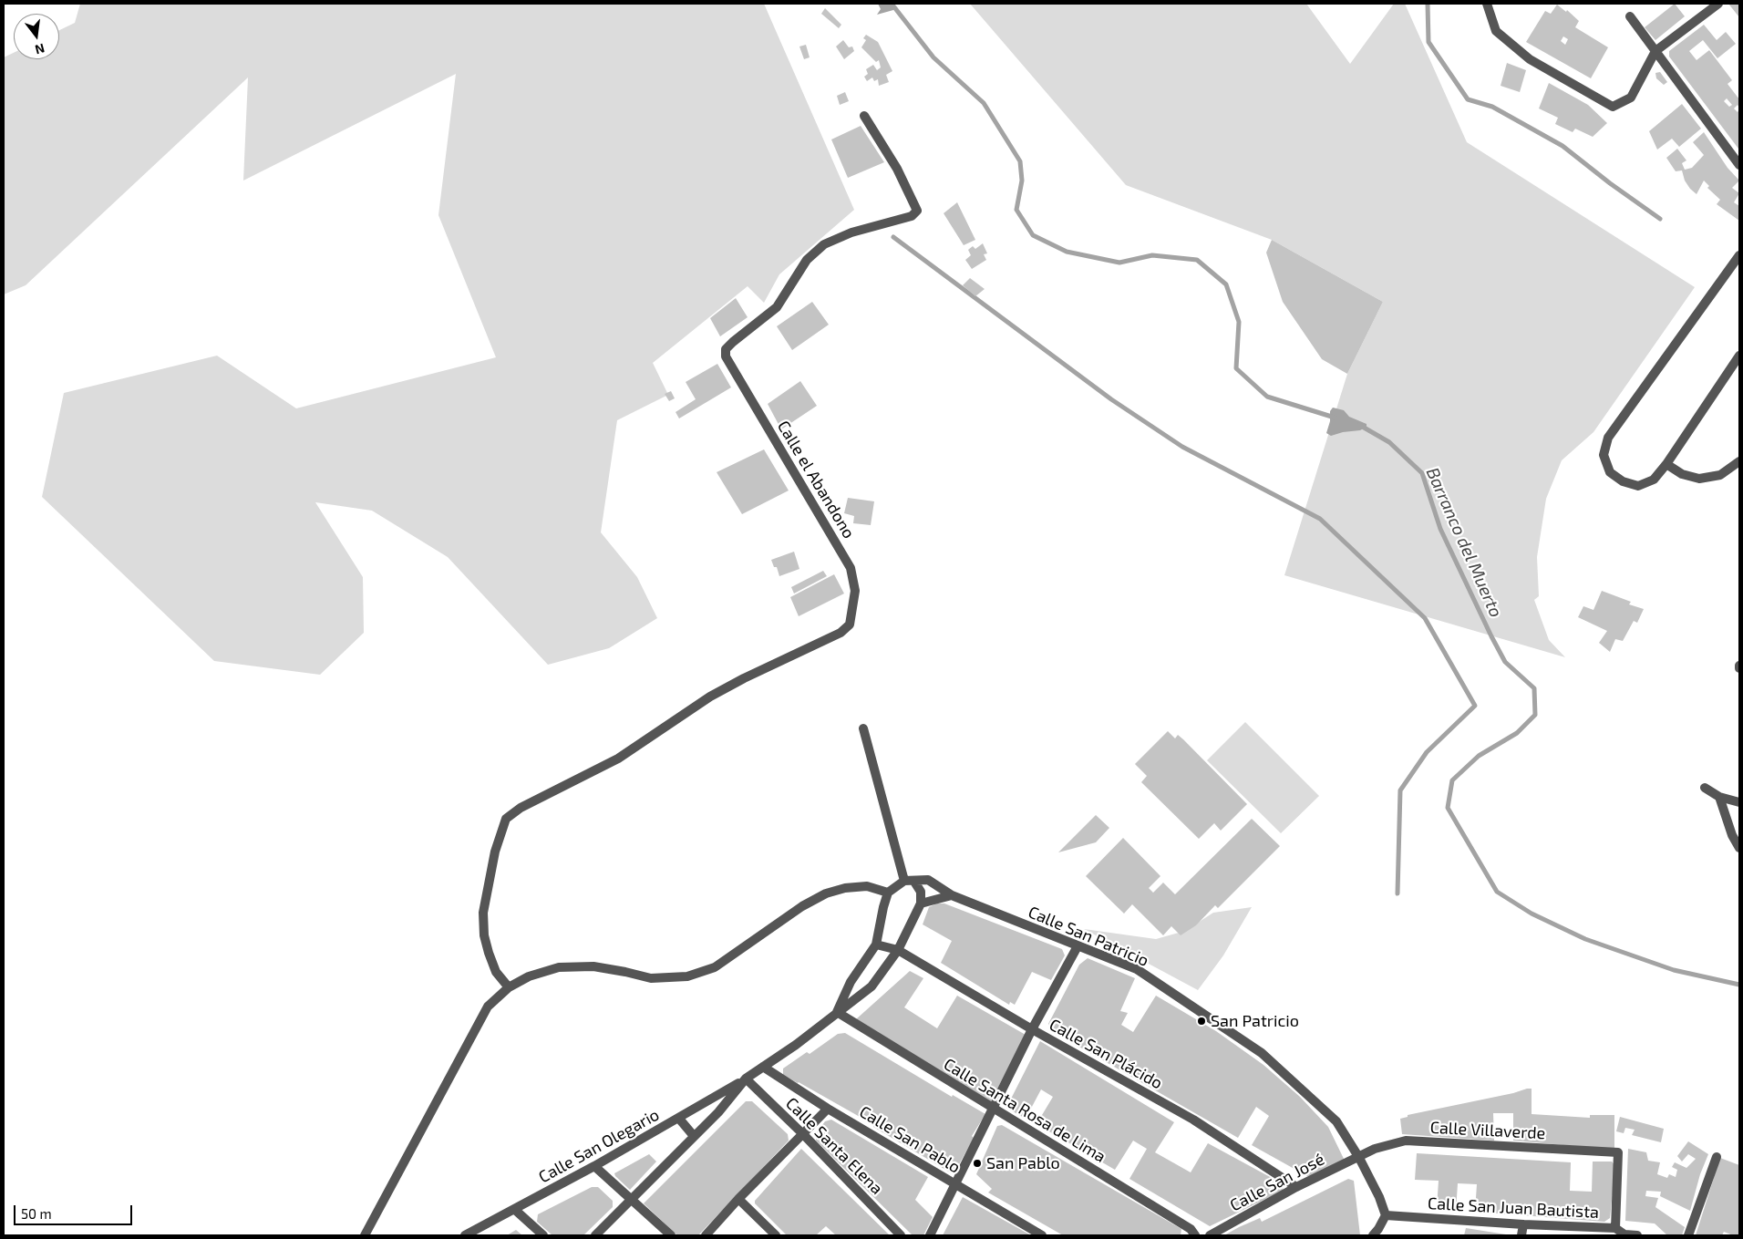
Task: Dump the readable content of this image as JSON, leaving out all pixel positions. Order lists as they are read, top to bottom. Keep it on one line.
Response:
{"streets":{"street":["Calle el Abandono","Calle San Patricio","Calle San Plácido","Calle Santa Rosa de Lima","Calle Villaverde","Calle San Pablo","Calle San Olegario","Calle Santa Elena","Calle San José","Calle San Juan Bautista"]},"crossings":[["Calle San Patricio","Calle Villaverde"],["Calle San Patricio","Calle San José"],["Calle San Patricio","Calle San Juan Bautista"],["Calle San Plácido","Calle San José"],["Calle Villaverde","Calle San José"],["Calle Villaverde","Calle San Juan Bautista"],["Calle San Olegario","Calle Santa Elena"]],"water":["Barranco del Muerto"],"places":["San Patricio","San Pablo"],"scale_bar":"50 m","north":"bottom"}
